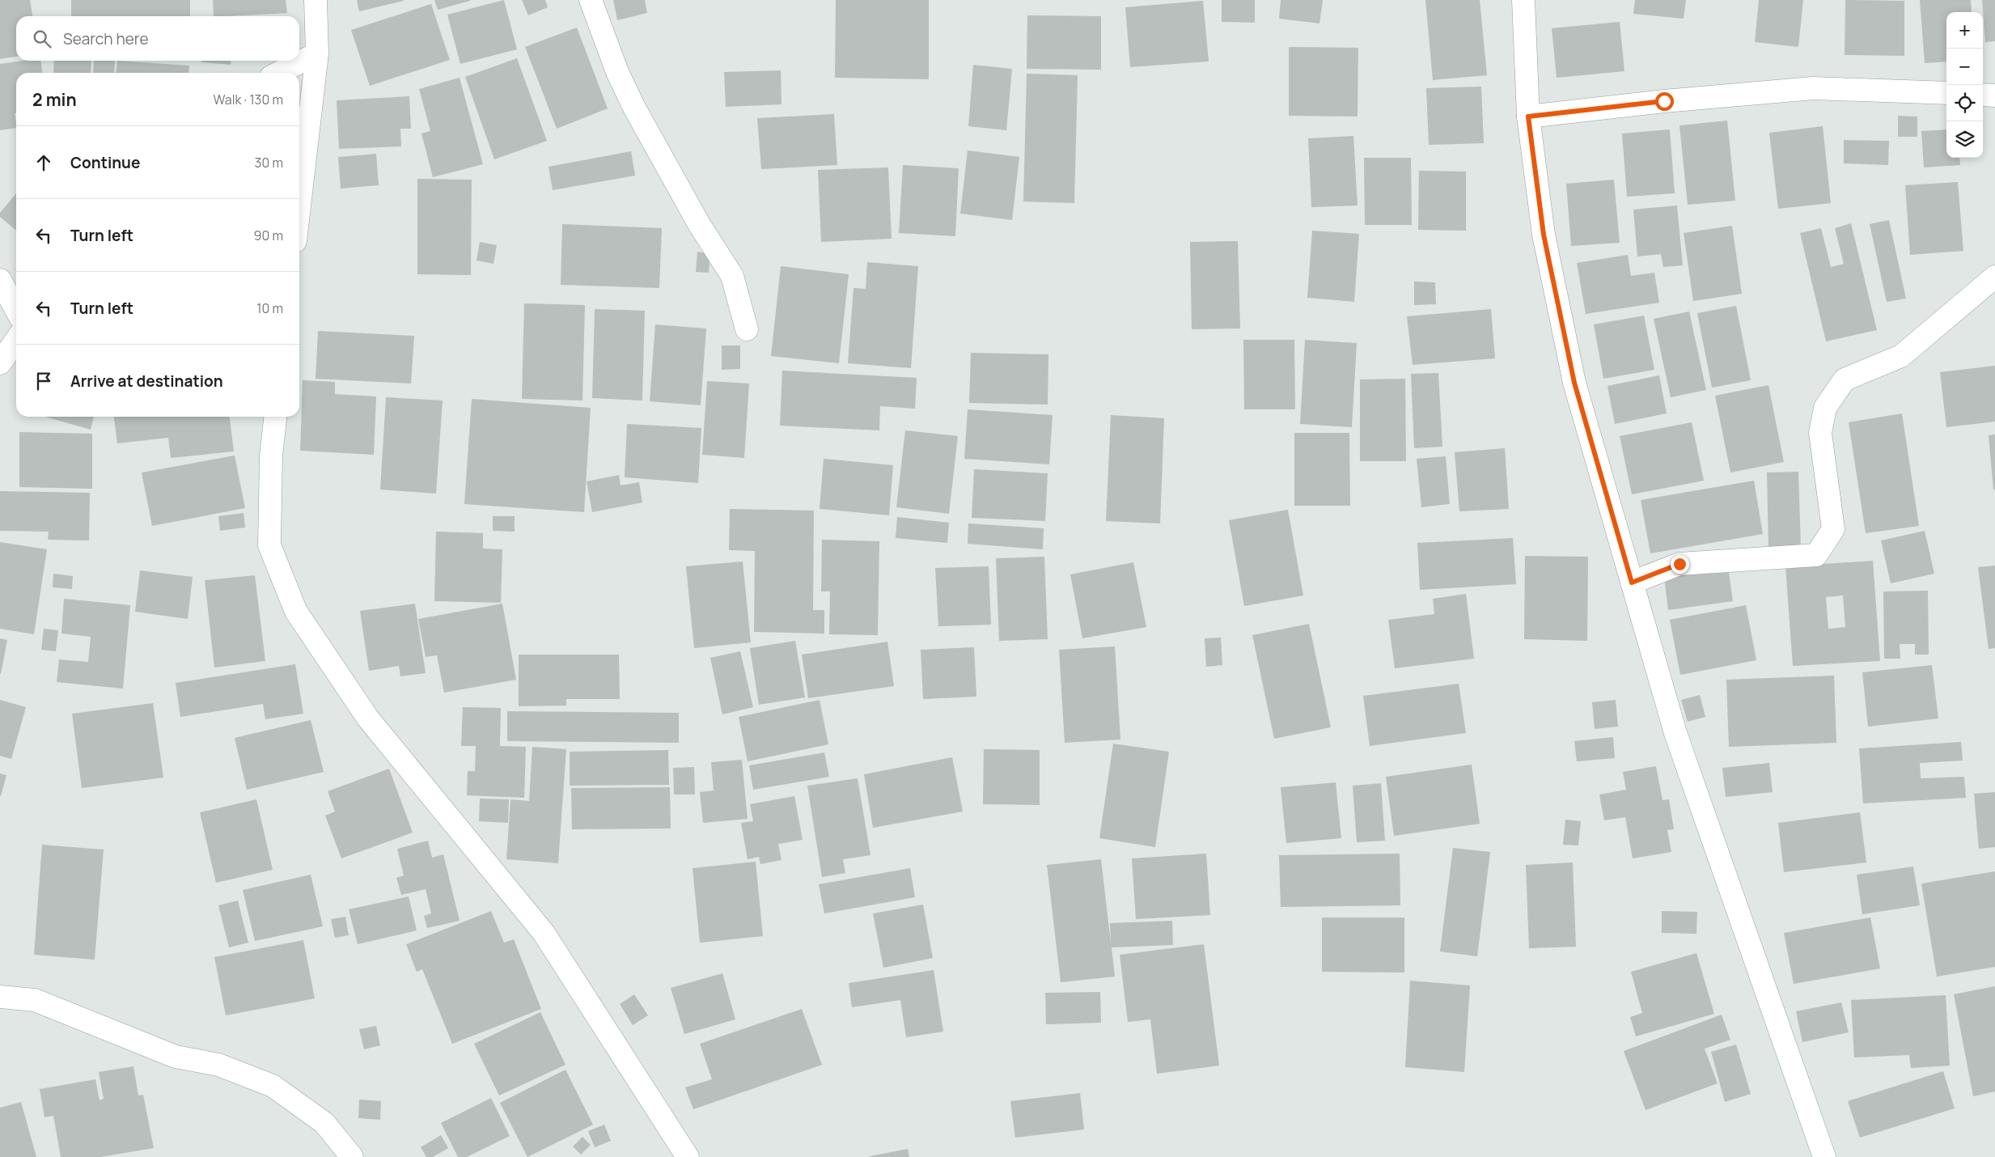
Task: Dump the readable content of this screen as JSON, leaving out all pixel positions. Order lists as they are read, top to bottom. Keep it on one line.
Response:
{"page":{"map_buttons":["+","−"],"search":"Search here","heading":["2 min","Walk · 130 m"],"list":[["Continue","30 m"],["Turn left","90 m"],["Turn left","10 m"],"Arrive at destination"]}}
